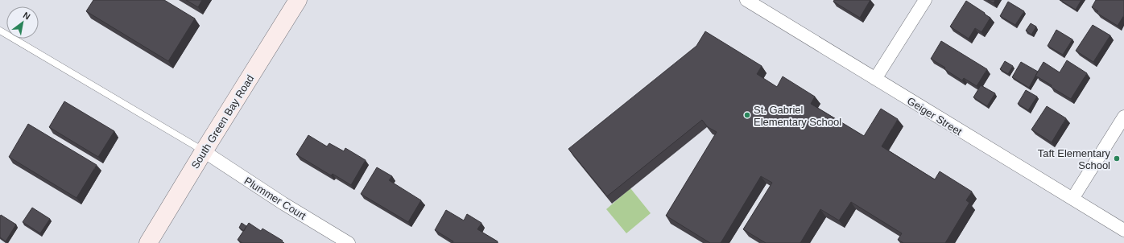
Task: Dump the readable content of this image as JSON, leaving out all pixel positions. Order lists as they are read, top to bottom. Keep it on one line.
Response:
{"streets":{"main road":["South Green Bay Road"],"street":["Geiger Street","Plummer Court"]},"crossings":[["South Green Bay Road","Plummer Court"]],"places":["St. Gabriel Elementary School","Taft Elementary School"],"north":"top right"}
